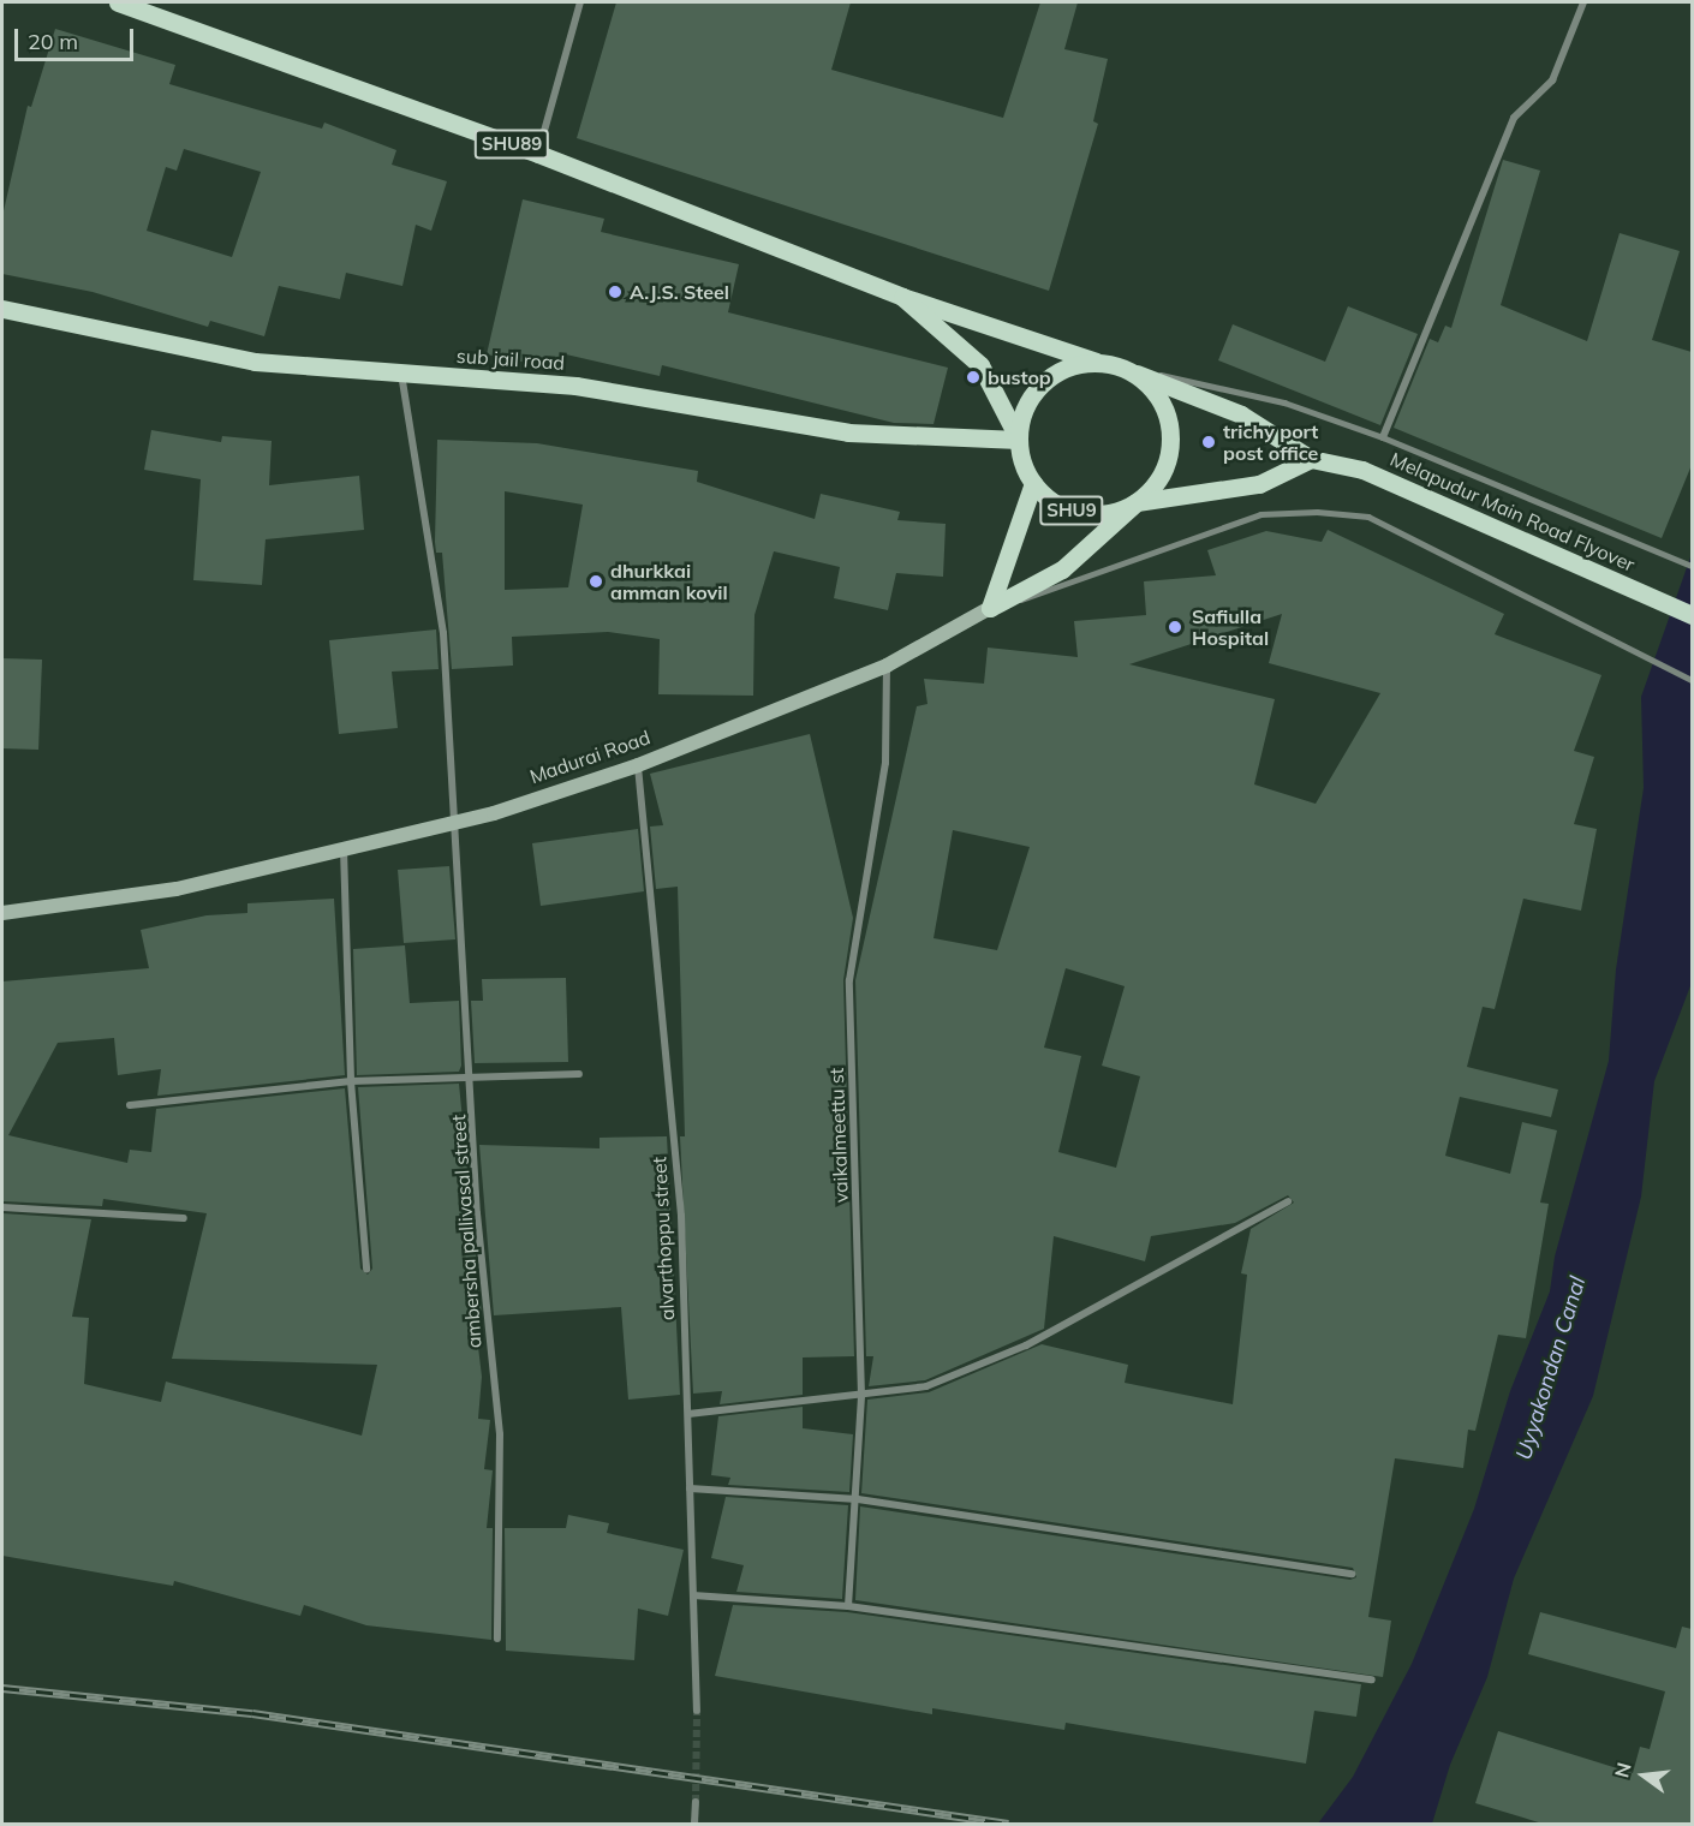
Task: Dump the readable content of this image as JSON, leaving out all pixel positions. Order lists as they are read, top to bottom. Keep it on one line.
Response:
{"streets":{"main road":["SHU89","sub jail road","SHU9","Melapudur Main Road Flyover","Madurai Road"],"street":["vaikalmeettu st","ambersha pallivasal street","alvarthoppu street"]},"crossings":[["SHU89","sub jail road"],["SHU89","SHU9"],["SHU89","Madurai Road"],["sub jail road","SHU9"],["sub jail road","Madurai Road"],["sub jail road","ambersha pallivasal street"],["SHU9","Melapudur Main Road Flyover"],["SHU9","Madurai Road"],["Madurai Road","vaikalmeettu st"],["Madurai Road","ambersha pallivasal street"],["Madurai Road","alvarthoppu street"]],"water":["Uyyakondan Canal"],"places":["A.J.S. Steel","bustop","trichy port post office","dhurkkai amman kovil","Safiulla Hospital"],"scale_bar":"20 m","north":"left"}
